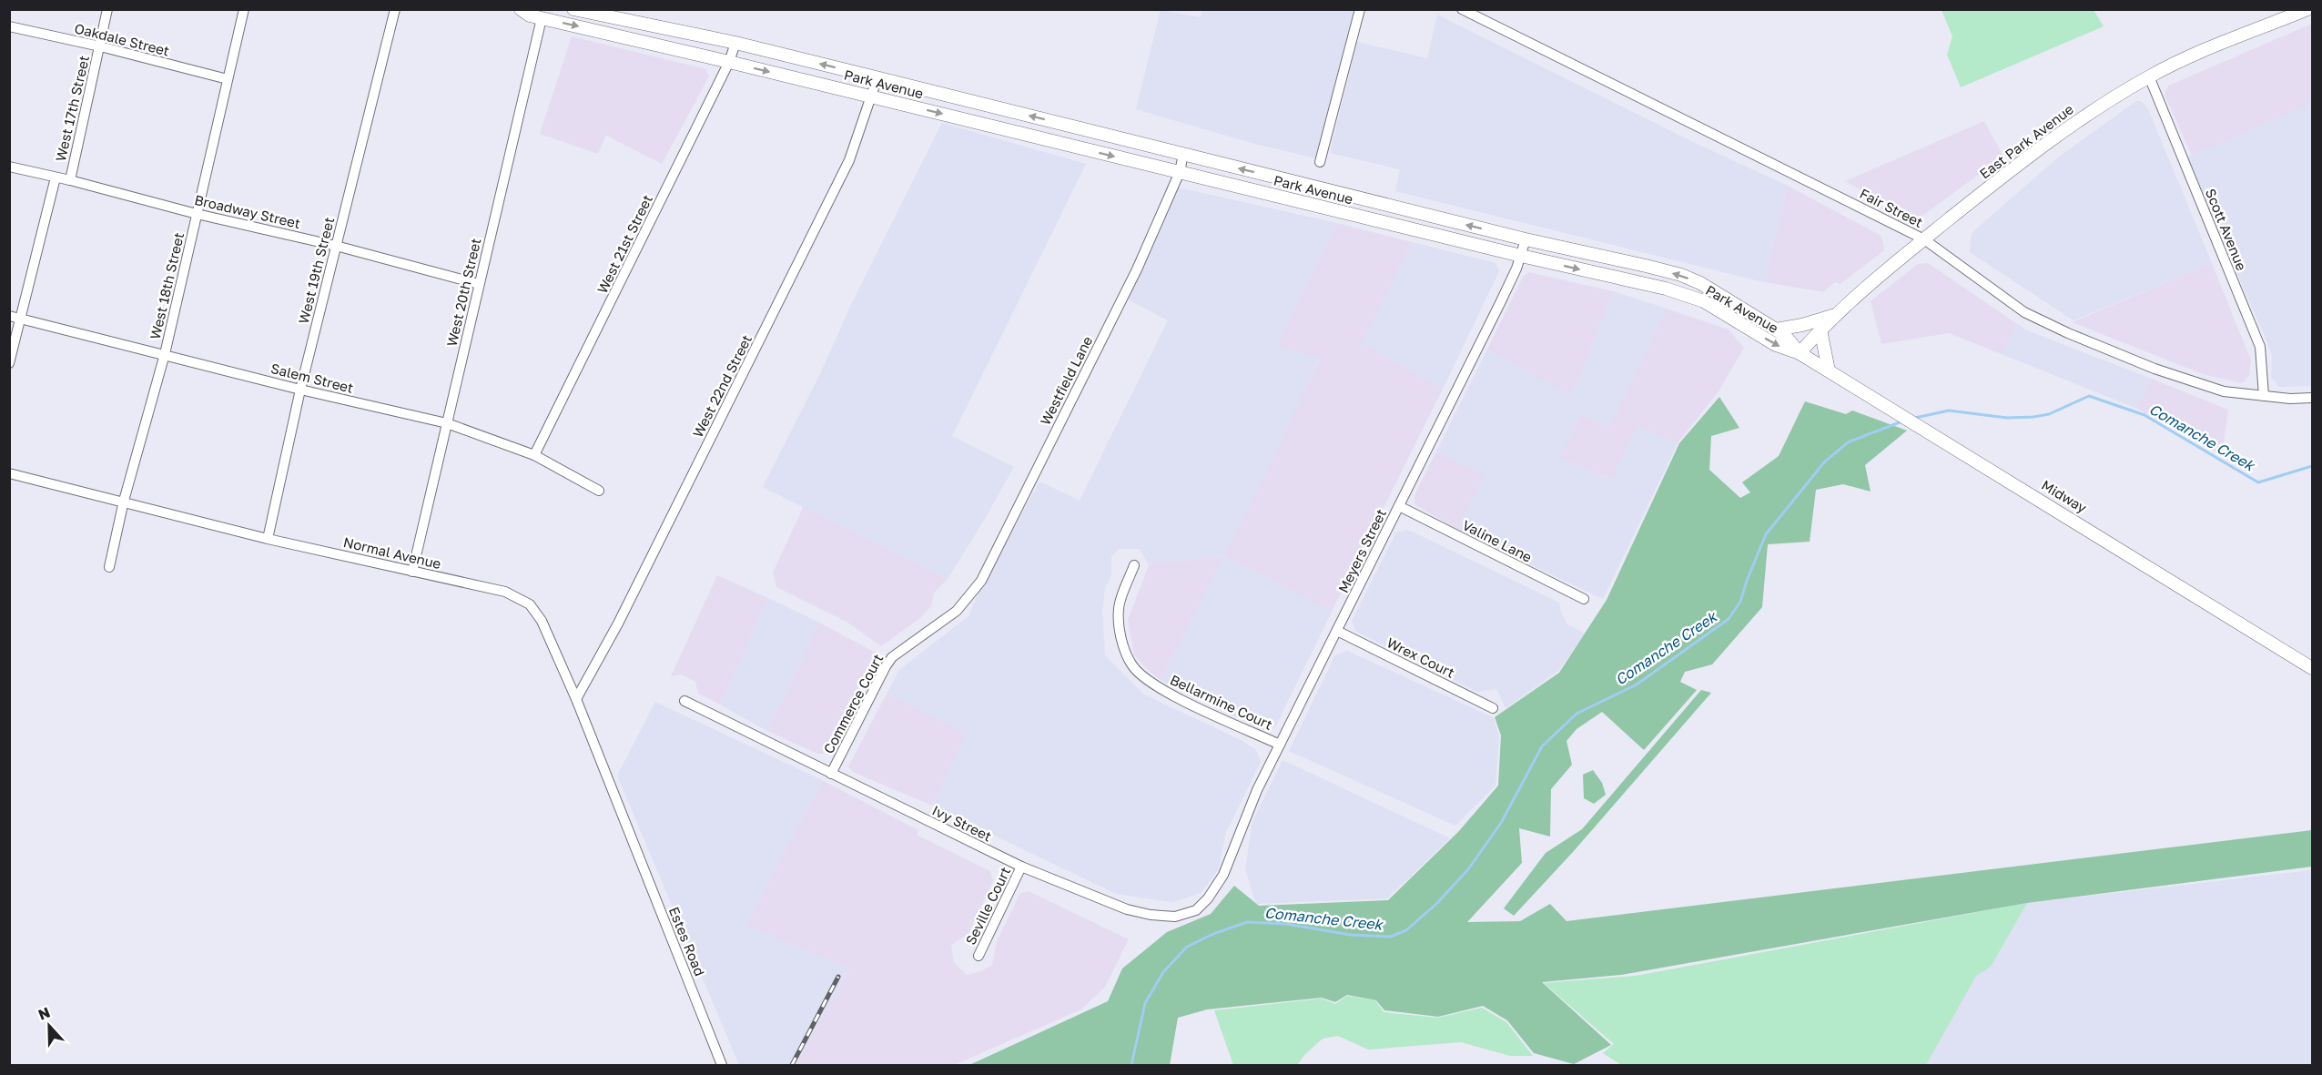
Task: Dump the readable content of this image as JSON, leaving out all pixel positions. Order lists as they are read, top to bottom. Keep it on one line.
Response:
{"streets":{"main road":["Park Avenue","East Park Avenue","Midway"],"street":["Oakdale Street","West 17th Street","Fair Street","Broadway Street","Scott Avenue","West 21st Street","West 19th Street","West 18th Street","West 20th Street","Salem Street","Westfield Lane","West 22nd Street","Valine Lane","Meyers Street","Normal Avenue","Wrex Court","Bellarmine Court","Commerce Court","Ivy Street","Seville Court","Estes Road"]},"crossings":[["Oakdale Street","West 17th Street"],["Oakdale Street","West 18th Street"],["Park Avenue","East Park Avenue"],["Park Avenue","West 21st Street"],["Park Avenue","West 20th Street"],["Park Avenue","Westfield Lane"],["Park Avenue","West 22nd Street"],["Park Avenue","Midway"],["Park Avenue","Meyers Street"],["West 17th Street","Broadway Street"],["West 17th Street","Salem Street"],["East Park Avenue","Fair Street"],["East Park Avenue","Scott Avenue"],["East Park Avenue","Midway"],["Fair Street","Scott Avenue"],["Broadway Street","West 19th Street"],["Broadway Street","West 18th Street"],["Broadway Street","West 20th Street"],["West 21st Street","Salem Street"],["West 19th Street","Salem Street"],["West 19th Street","Normal Avenue"],["West 18th Street","Salem Street"],["West 18th Street","Normal Avenue"],["West 20th Street","Salem Street"],["West 20th Street","Normal Avenue"],["Westfield Lane","Commerce Court"],["West 22nd Street","Normal Avenue"],["Valine Lane","Meyers Street"],["Meyers Street","Wrex Court"],["Meyers Street","Bellarmine Court"],["Meyers Street","Ivy Street"],["Normal Avenue","Estes Road"],["Commerce Court","Ivy Street"],["Ivy Street","Seville Court"]],"water":["Comanche Creek"],"north":"top"}
